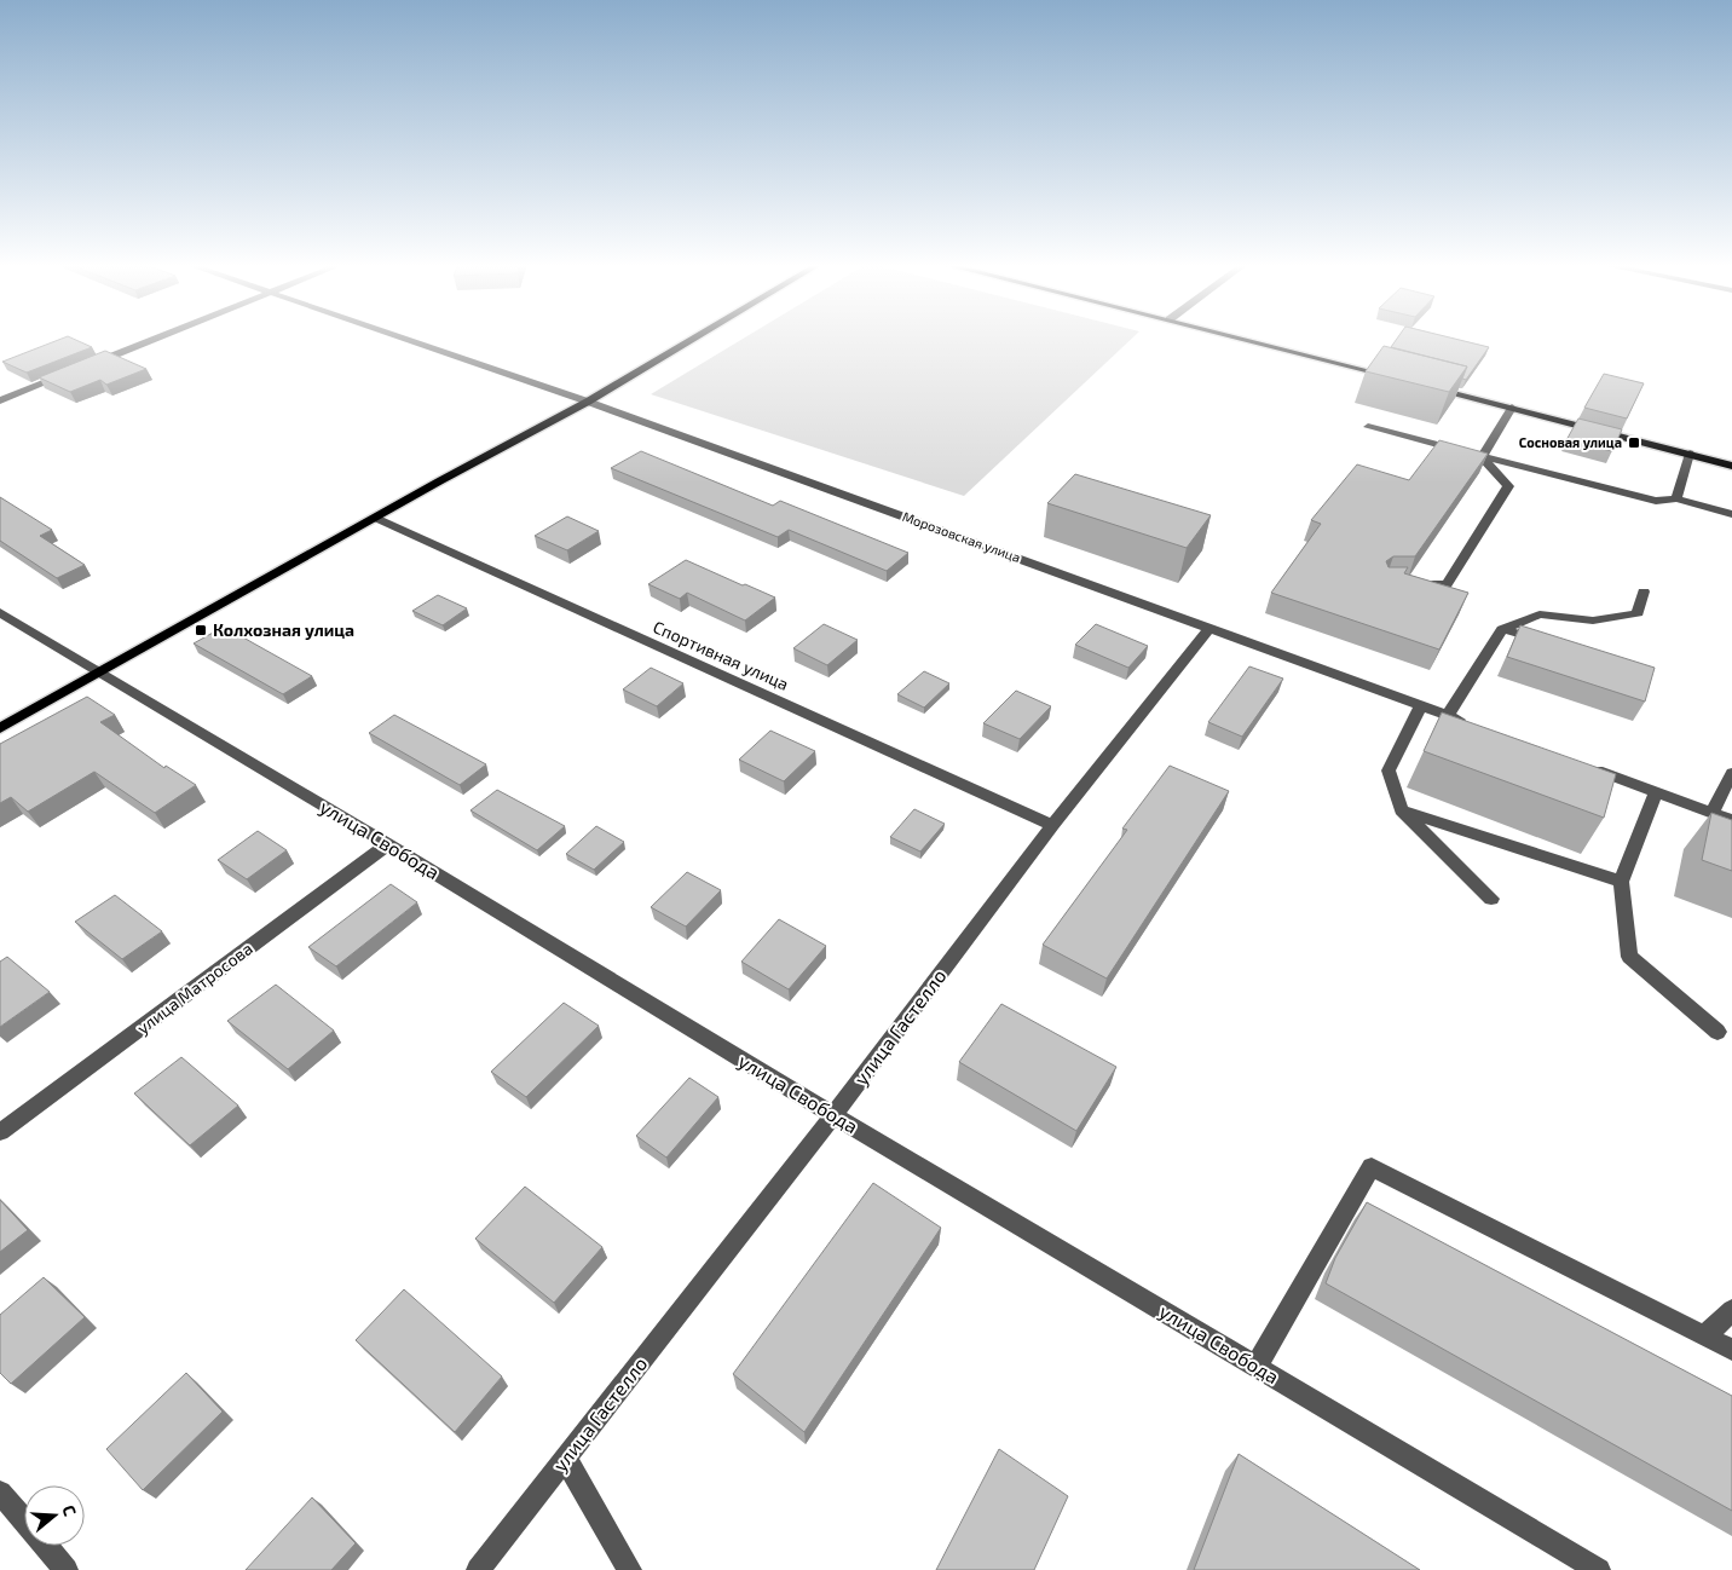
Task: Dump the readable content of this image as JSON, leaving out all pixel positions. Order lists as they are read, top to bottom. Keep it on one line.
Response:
{"streets":{"street":["Морозовская улица","Спортивная улица","улица Свобода","улица Матросова","улица Гастелло"]},"crossings":[["Морозовская улица","улица Гастелло"],["Спортивная улица","улица Гастелло"],["улица Свобода","улица Матросова"],["улица Свобода","улица Гастелло"]],"places":{"transit":["Сосновая улица","Колхозная улица"]},"north":"right"}
